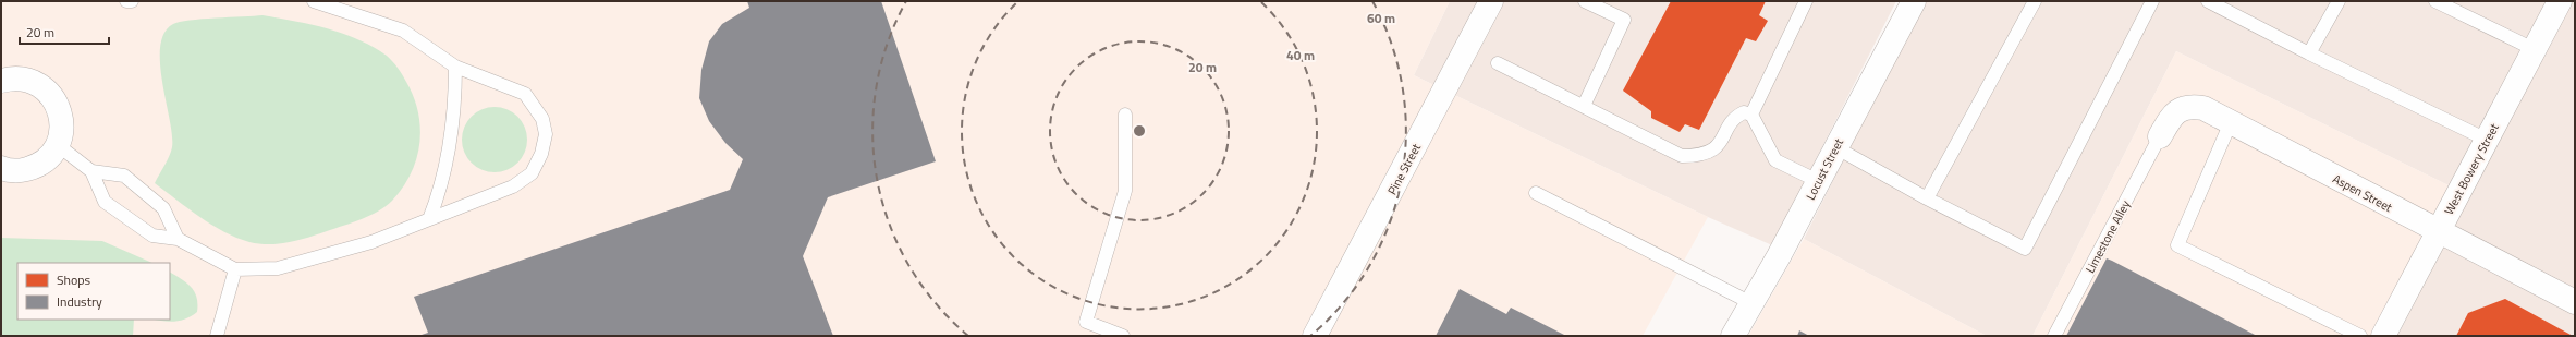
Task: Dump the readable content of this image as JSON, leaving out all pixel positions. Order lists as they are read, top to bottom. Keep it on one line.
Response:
{"streets":{"street":["Pine Street","Locust Street","West Bowery Street","Aspen Street"],"lane":["Limestone Alley"]},"crossings":[["West Bowery Street","Aspen Street"],["Aspen Street","Limestone Alley"]],"legend":["Shops","Industry"],"scale_bar":"20 m","rings":["60 m","40 m","20 m"]}
